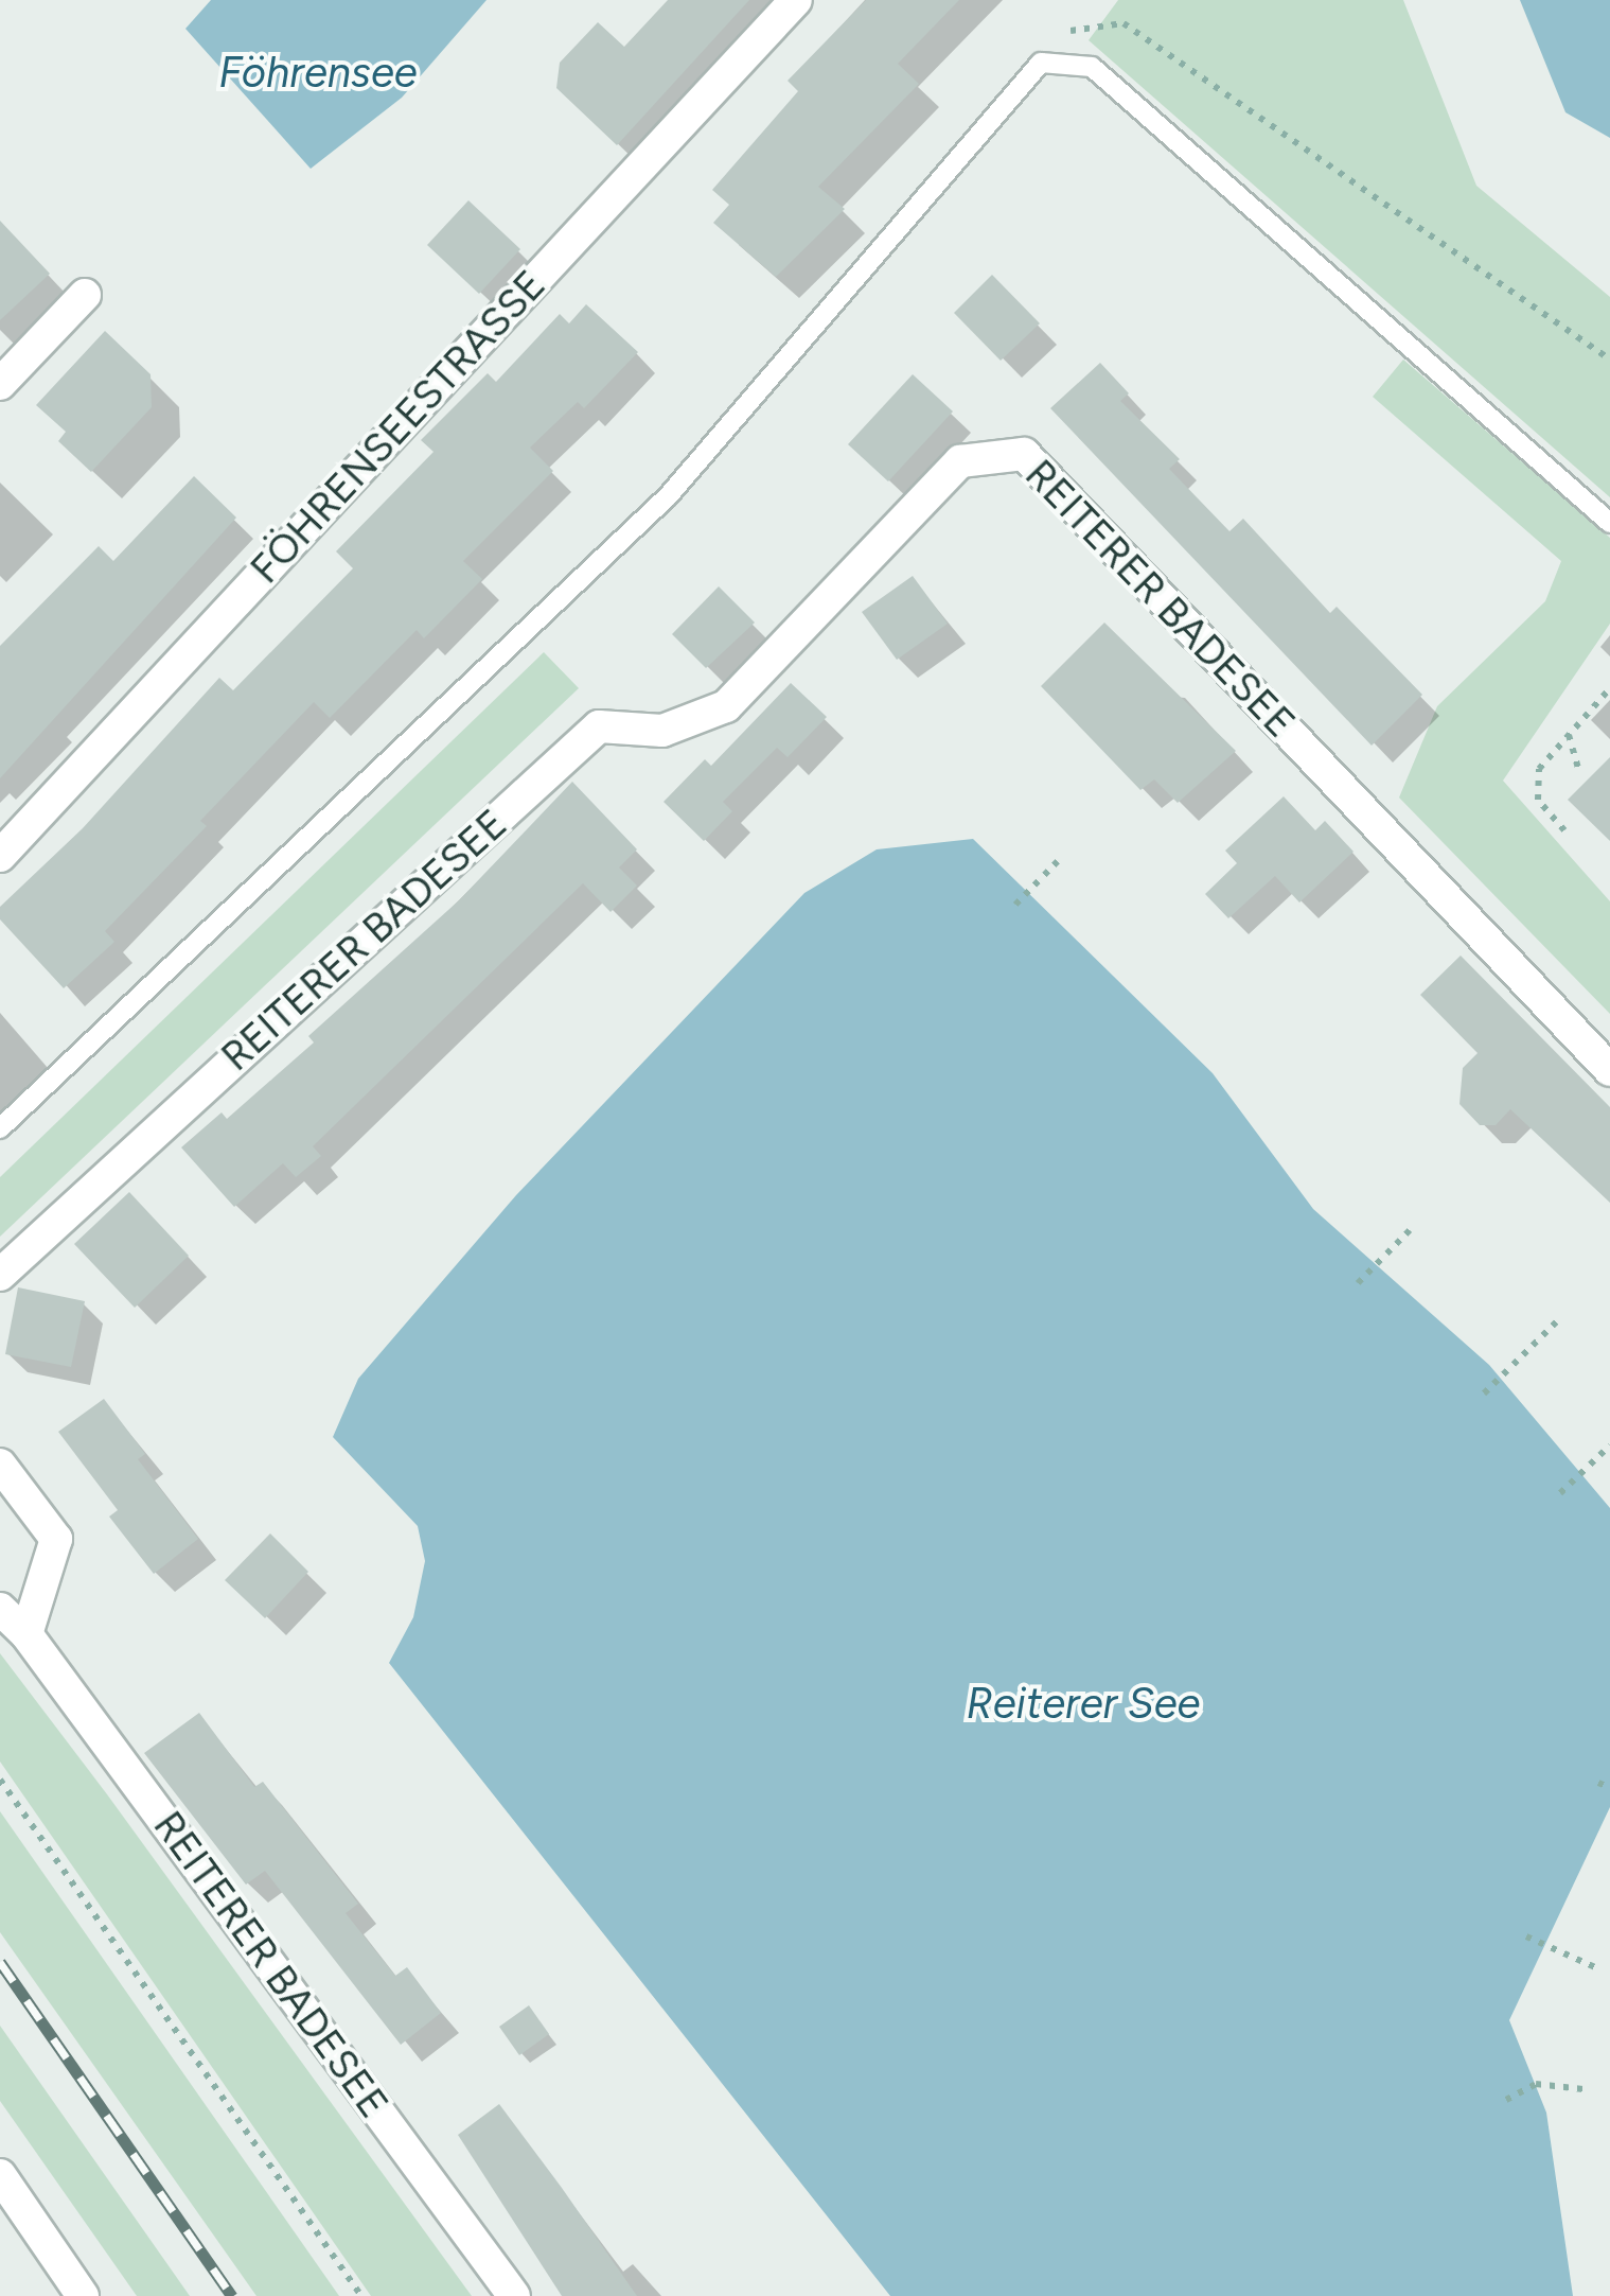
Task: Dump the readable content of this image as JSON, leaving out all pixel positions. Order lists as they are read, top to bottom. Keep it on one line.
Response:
{"streets":{"street":["FÖHRENSEESTRASSE","REITERER BADESEE"]},"water":["Föhrensee","Reiterer See"]}
